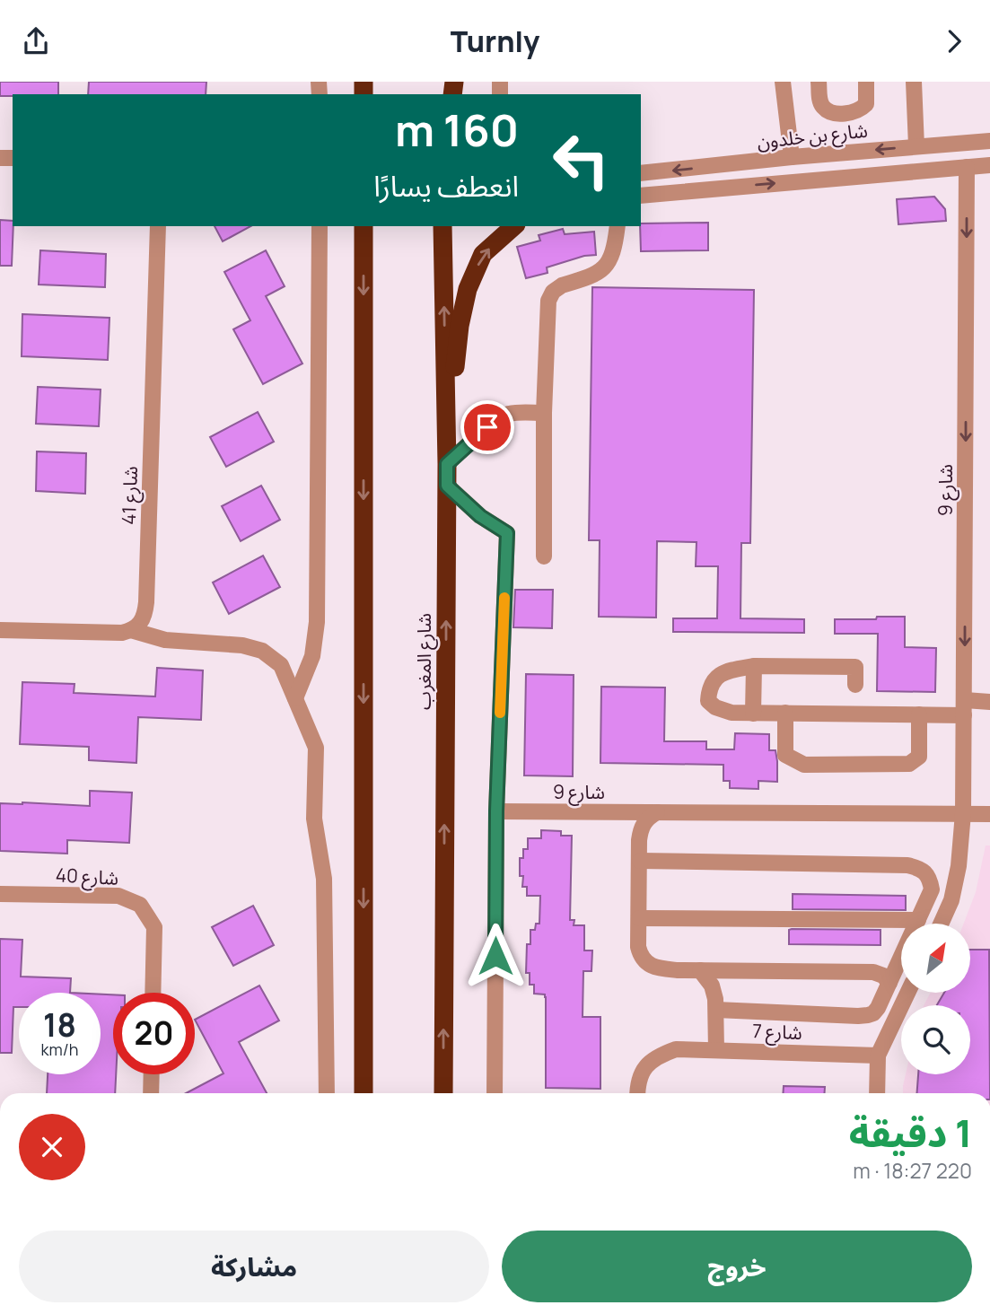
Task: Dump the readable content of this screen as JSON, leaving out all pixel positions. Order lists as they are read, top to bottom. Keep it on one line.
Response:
{"streets":{"highway":["شارع المغرب"],"street":["شارع بن خلدون","شارع 9","شارع 41","شارع 40","شارع 7"]},"one_way":["شارع 9"],"north":"top right","page":{"header":"Turnly","turn":["160 m","انعطف يسارًا"],"speed":"18 km/h","limit":"20","heading":["1 دقيقة","220 m · 18:27"],"buttons":["خروج","مشاركة"]}}
